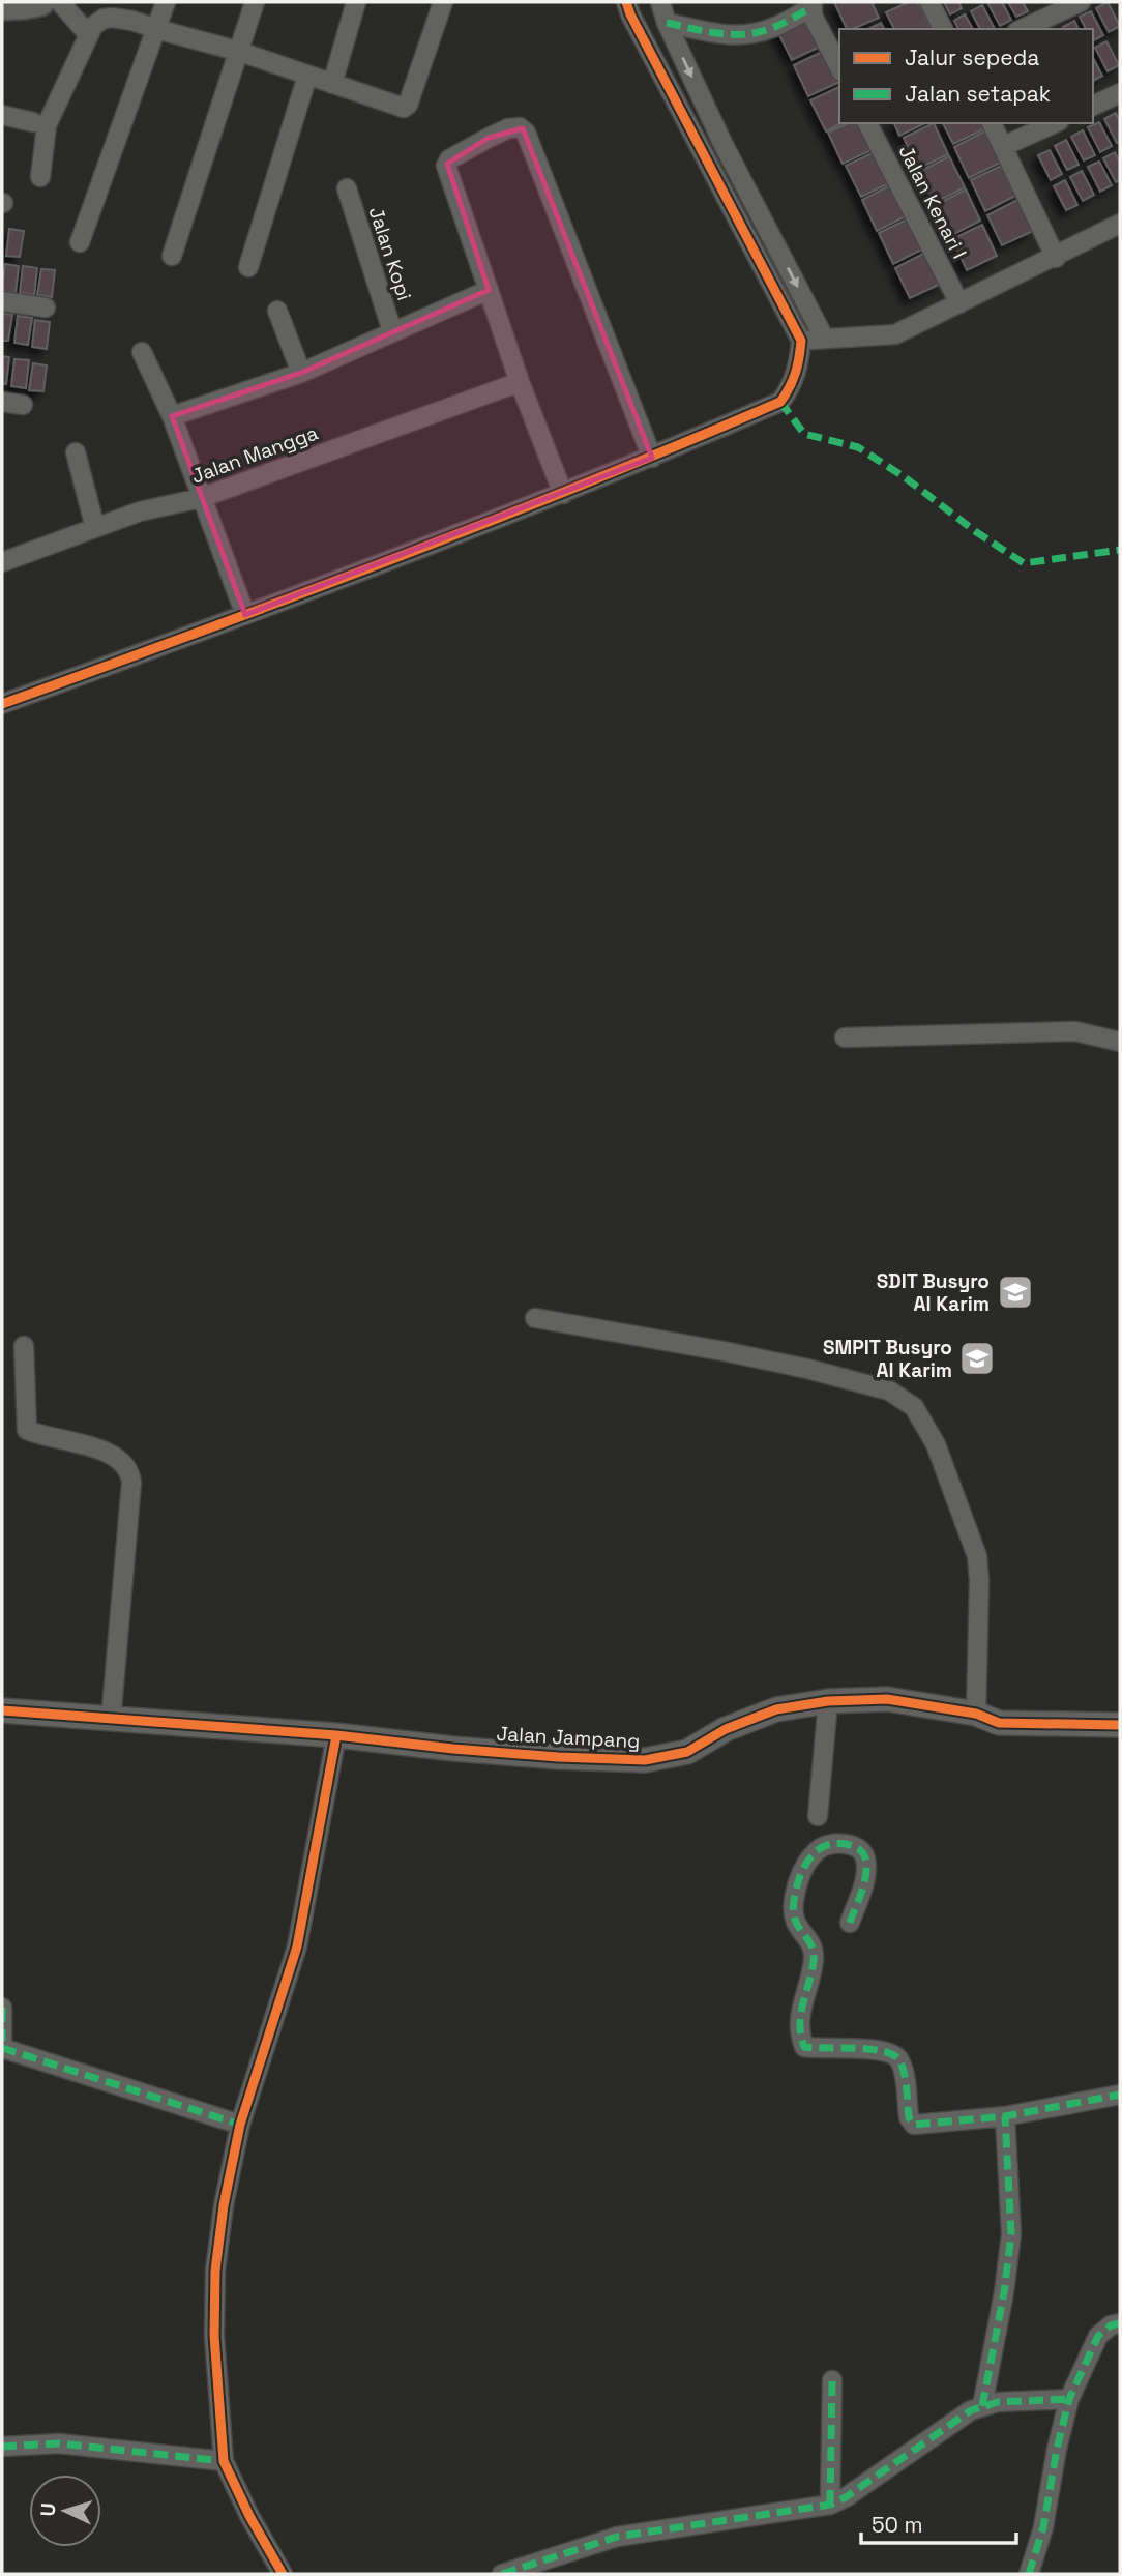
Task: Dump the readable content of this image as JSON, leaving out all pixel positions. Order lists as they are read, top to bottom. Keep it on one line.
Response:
{"streets":{"street":["Jalan Kenari I","Jalan Kopi","Jalan Mangga","Jalan Jampang"]},"places":{"school or university":["SDIT Busyro Al Karim","SMPIT Busyro Al Karim"]},"legend":["Jalur sepeda","Jalan setapak"],"scale_bar":"50 m","north":"left"}
